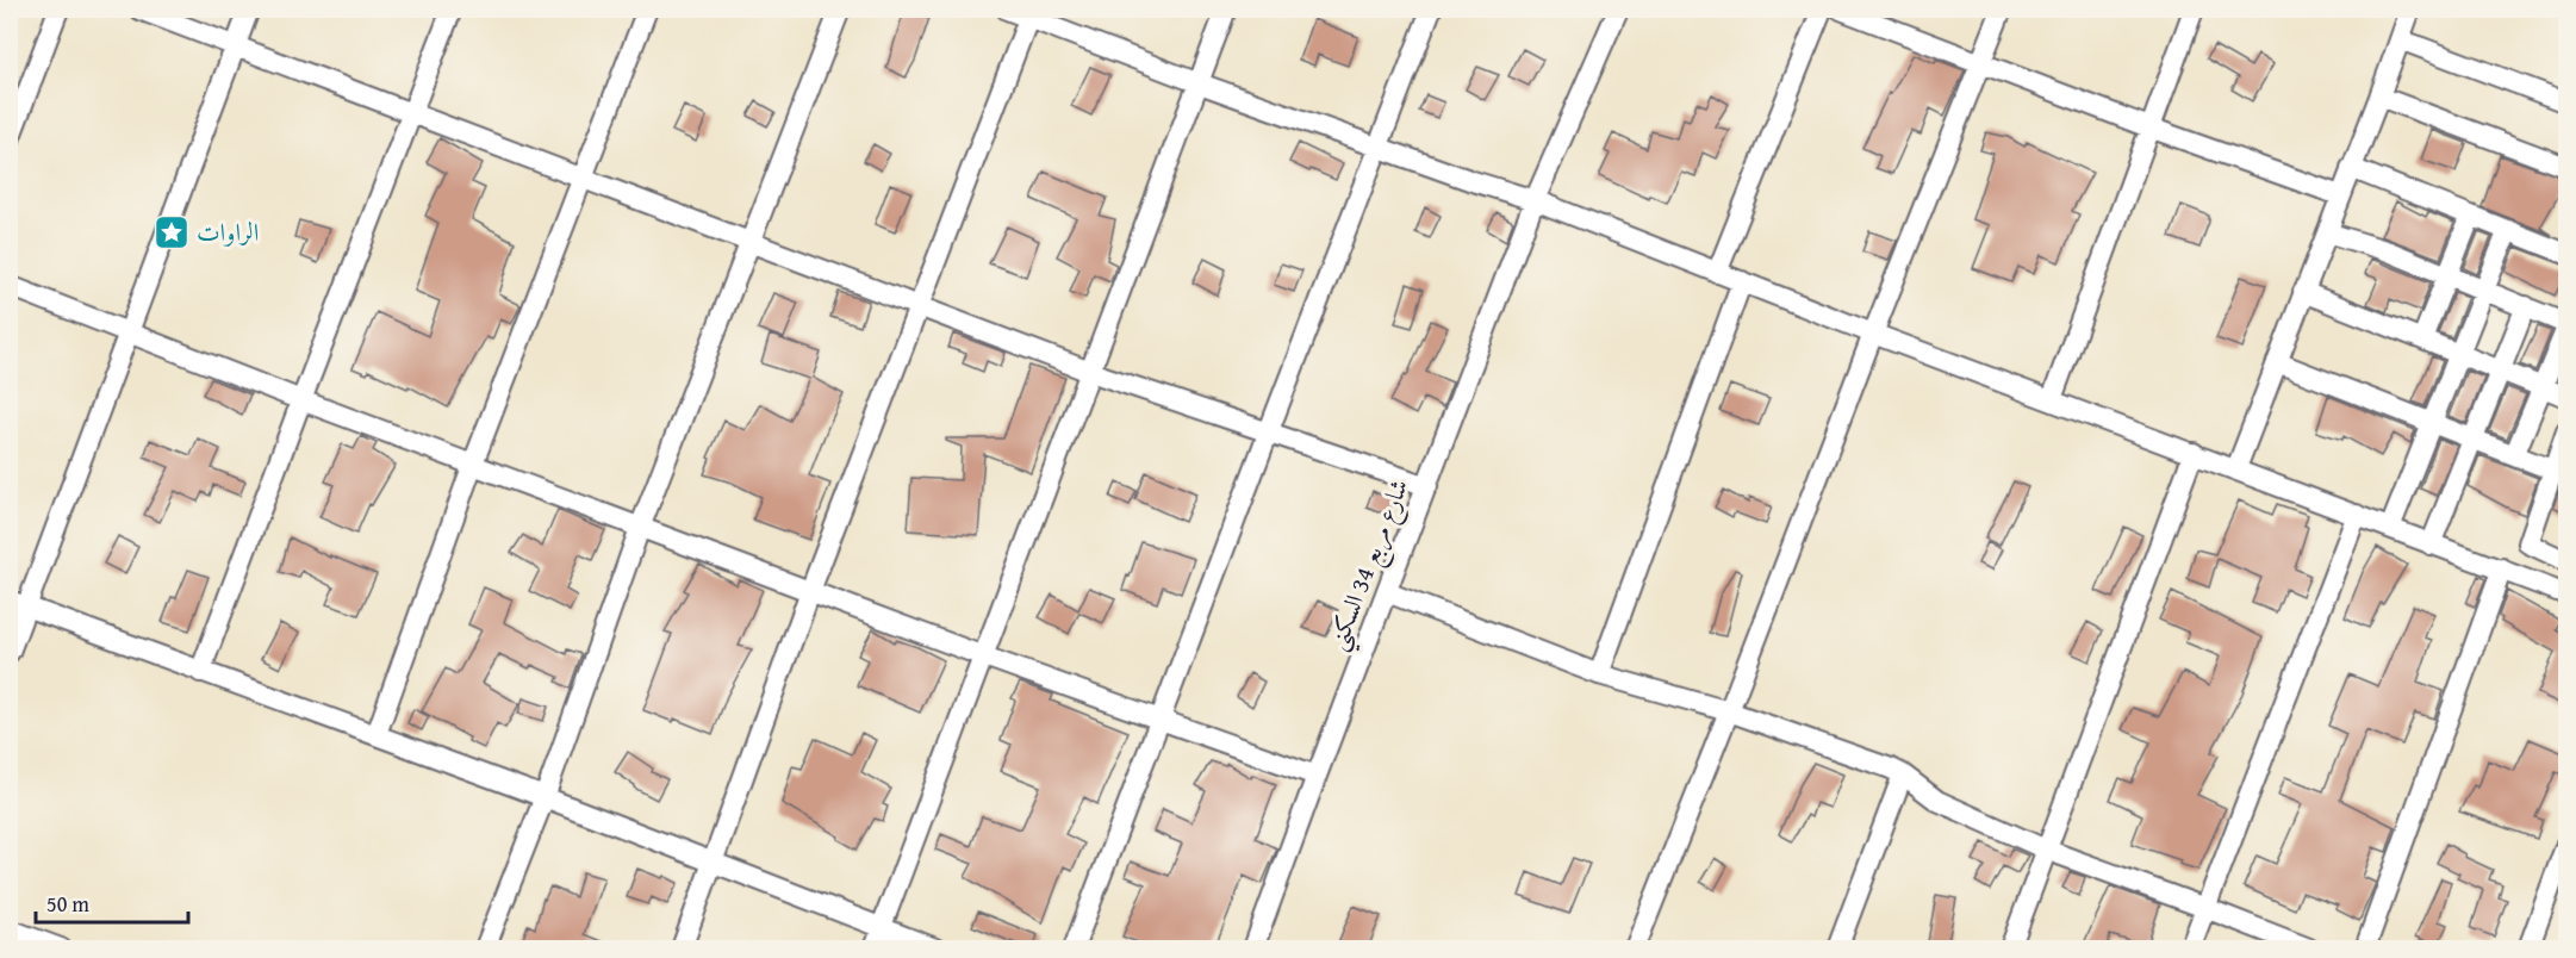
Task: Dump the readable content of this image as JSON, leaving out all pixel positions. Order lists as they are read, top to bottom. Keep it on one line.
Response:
{"streets":{"street":["شارع مربع 34 السكني"]},"places":{"place":["الراوات"]},"scale_bar":"50 m"}
